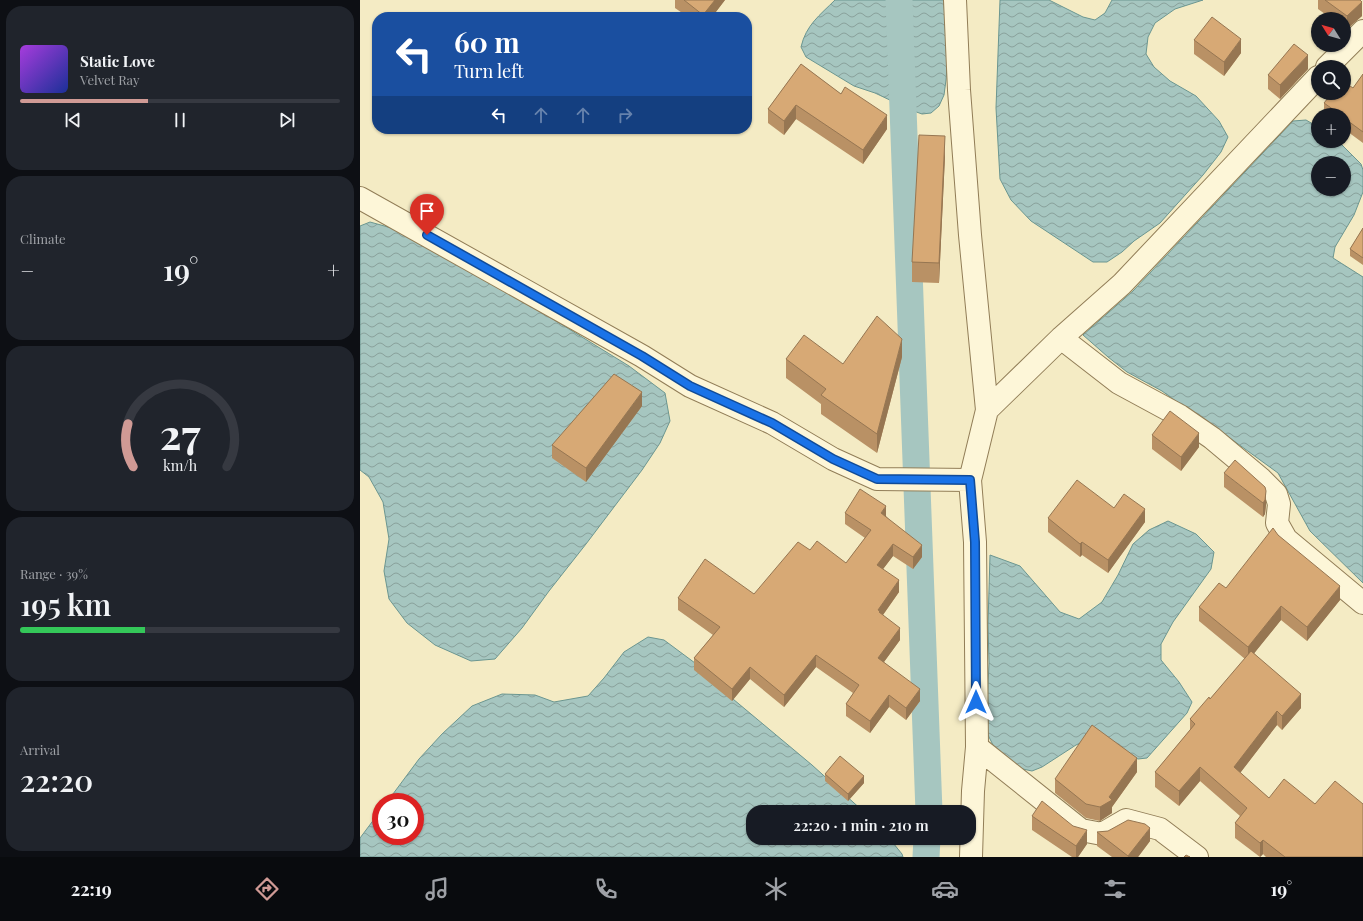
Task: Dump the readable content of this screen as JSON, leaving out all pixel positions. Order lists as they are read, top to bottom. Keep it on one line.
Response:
{"north":"top left","page":{"map_buttons":["+","−"],"turn":["60 m","Turn left"],"song":["Static Love","Velvet Ray"],"tile":["Climate",["Range · 39%","195 km"],["Arrival","22:20"]],"heat":["−","19°","+"],"limit":"30","trip":"22:20 · 1 min · 210 m","tabs":["22:19","19°"],"gauge":["27","km/h"]}}
